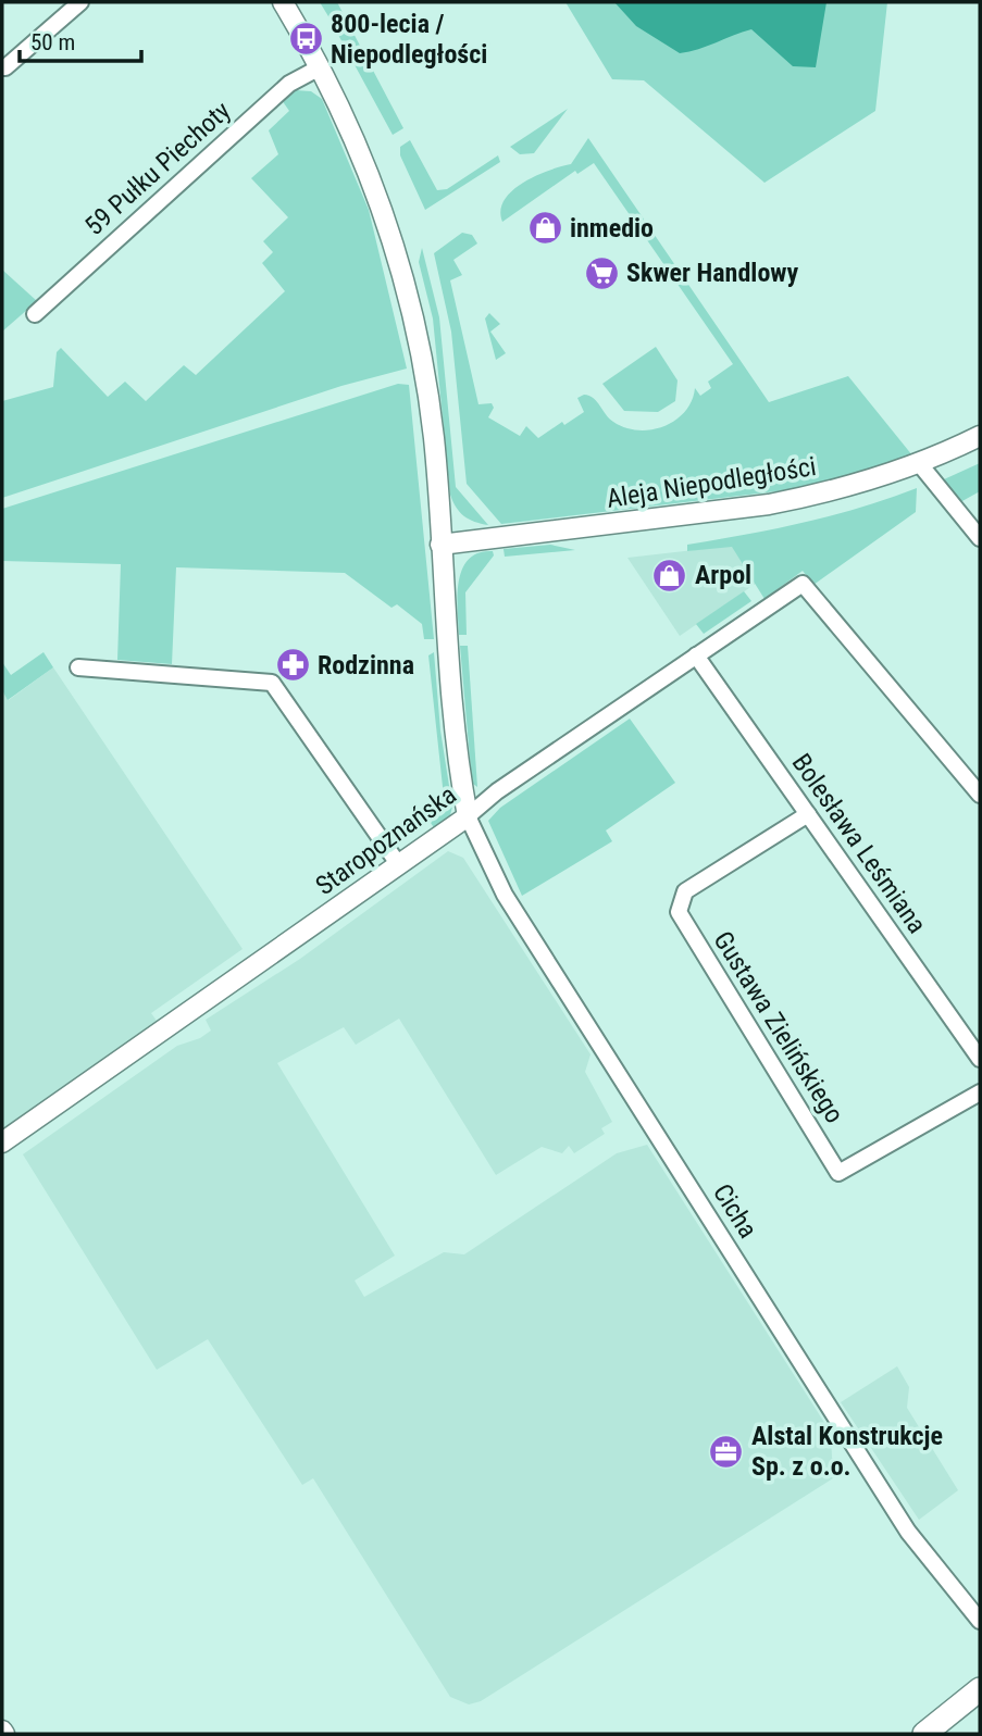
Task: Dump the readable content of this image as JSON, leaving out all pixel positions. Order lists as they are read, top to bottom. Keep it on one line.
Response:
{"streets":{"street":["59 Pułku Piechoty","Aleja Niepodległości","Staropoznańska","Bolesława Leśmiana","Gustawa Zielińskiego","Cicha"]},"crossings":[["Staropoznańska","Bolesława Leśmiana"],["Staropoznańska","Cicha"],["Bolesława Leśmiana","Gustawa Zielińskiego"]],"places":{"bus stop":["800-lecia / Niepodległości"],"shop":["inmedio","Arpol"],"supermarket":["Skwer Handlowy"],"pharmacy":["Rodzinna"],"office":["Alstal Konstrukcje Sp. z o.o."]},"scale_bar":"50 m"}
